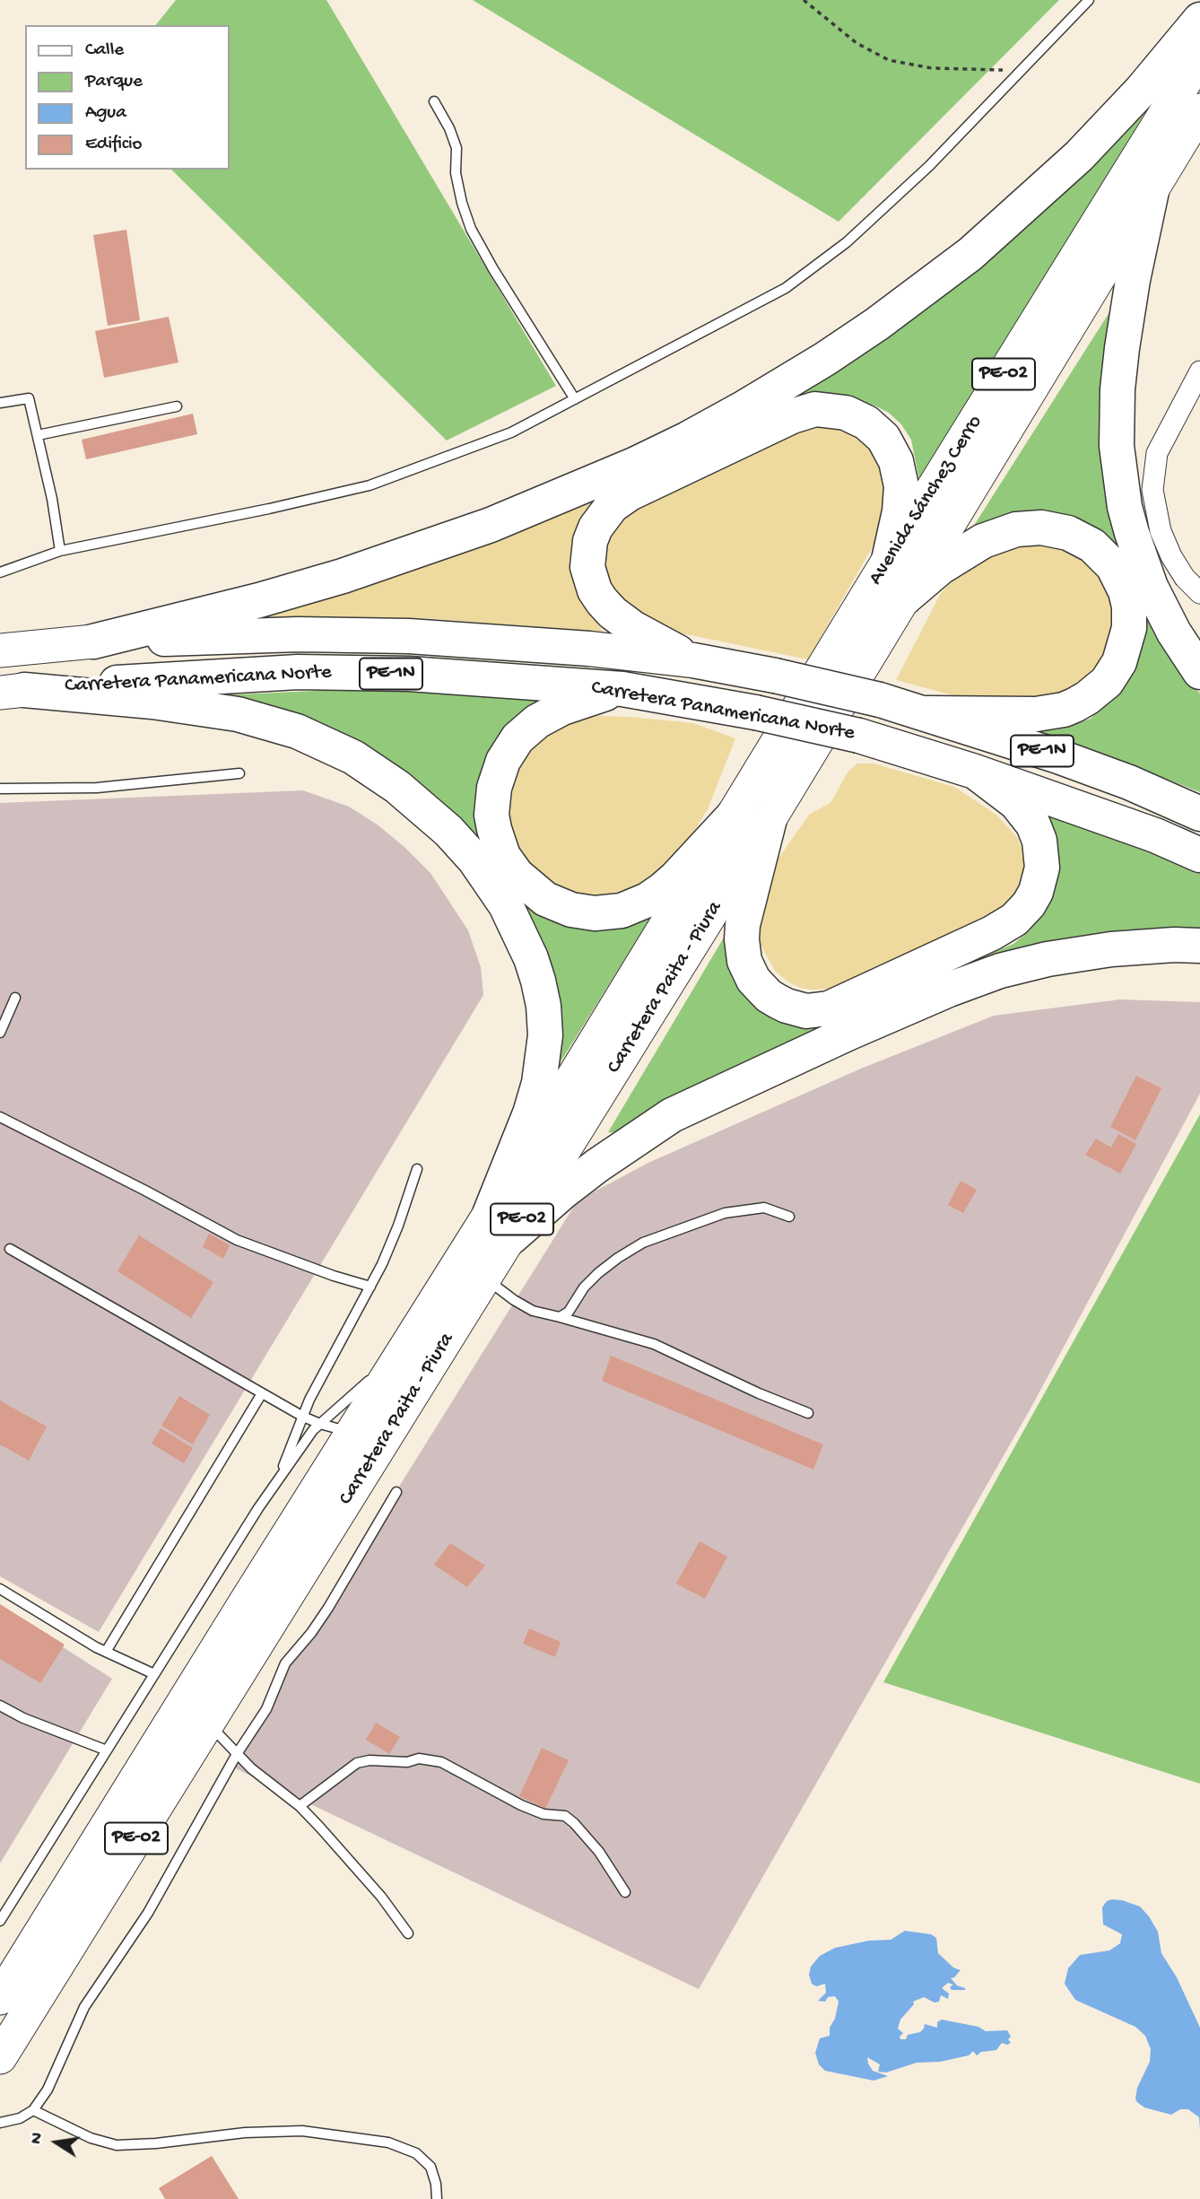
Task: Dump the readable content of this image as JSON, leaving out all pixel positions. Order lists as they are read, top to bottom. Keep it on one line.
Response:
{"streets":{"highway":["PE-02","Avenida Sánchez Cerro","PE-1N","Carretera Panamericana Norte","Carretera Paita - Piura"]},"crossings":[["Avenida Sánchez Cerro","Carretera Paita - Piura"]],"legend":["Calle","Parque","Agua","Edificio"],"north":"left"}
